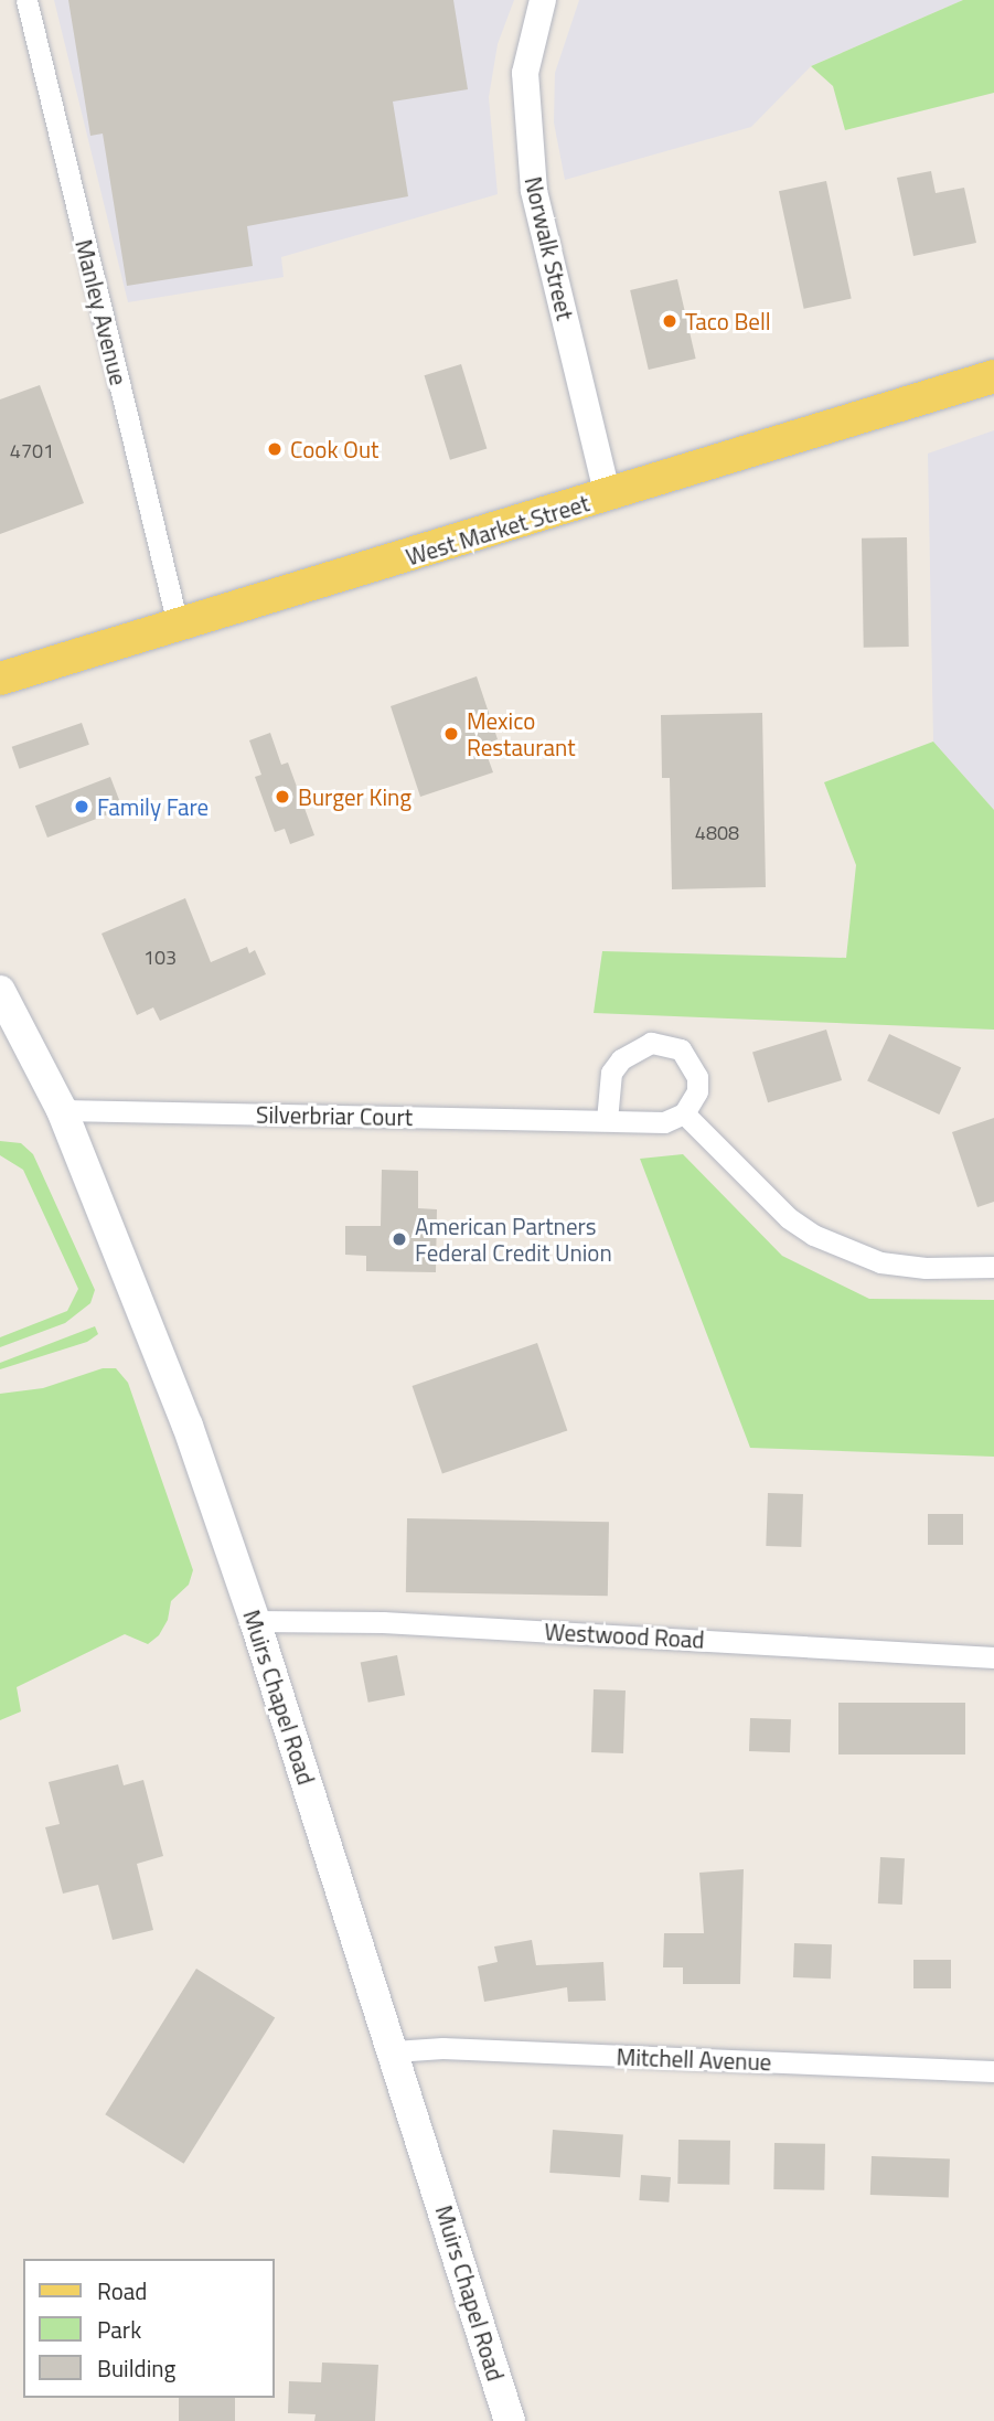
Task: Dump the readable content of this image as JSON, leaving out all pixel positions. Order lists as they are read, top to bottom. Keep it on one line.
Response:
{"streets":{"main road":["West Market Street","Muirs Chapel Road"],"street":["Norwalk Street","Manley Avenue","Silverbriar Court","Westwood Road","Mitchell Avenue"]},"crossings":[["Norwalk Street","West Market Street"],["Manley Avenue","West Market Street"],["Silverbriar Court","Muirs Chapel Road"],["Westwood Road","Muirs Chapel Road"],["Muirs Chapel Road","Mitchell Avenue"]],"places":["Taco Bell","Cook Out","Mexico Restaurant","Burger King","Family Fare","American Partners Federal Credit Union"],"house_numbers":["4701","4808","103"],"legend":["Road","Park","Building"]}
